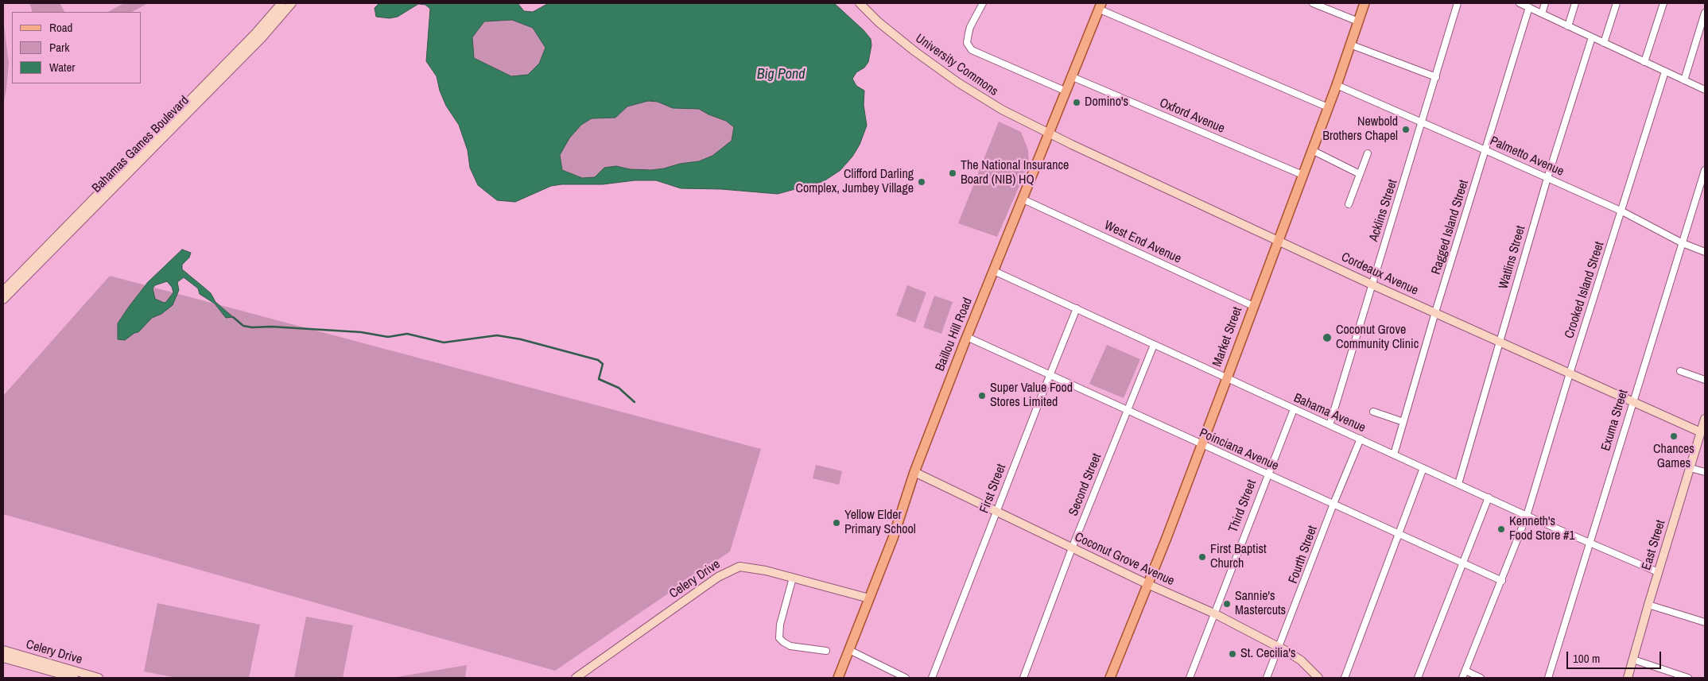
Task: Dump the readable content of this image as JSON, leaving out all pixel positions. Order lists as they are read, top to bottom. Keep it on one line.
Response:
{"streets":{"main road":["Baillou Hill Road","Market Street"],"street":["University Commons","Oxford Avenue","Bahamas Games Boulevard","Palmetto Avenue","Acklins Street","Ragged Island Street","West End Avenue","Watlins Street","Cordeaux Avenue","Crooked Island Street","Bahama Avenue","Exuma Street","Poinciana Avenue","Second Street","First Street","Third Street","East Street","Fourth Street","Coconut Grove Avenue","Celery Drive"]},"crossings":[["University Commons","Cordeaux Avenue"],["University Commons","Baillou Hill Road"],["Oxford Avenue","Baillou Hill Road"],["Oxford Avenue","Market Street"],["Palmetto Avenue","Acklins Street"],["Palmetto Avenue","Ragged Island Street"],["Palmetto Avenue","Watlins Street"],["Palmetto Avenue","Crooked Island Street"],["Palmetto Avenue","Market Street"],["Palmetto Avenue","Exuma Street"],["Acklins Street","Cordeaux Avenue"],["Acklins Street","Bahama Avenue"],["Ragged Island Street","Cordeaux Avenue"],["Ragged Island Street","Bahama Avenue"],["West End Avenue","Baillou Hill Road"],["West End Avenue","Market Street"],["Watlins Street","Cordeaux Avenue"],["Watlins Street","Bahama Avenue"],["Cordeaux Avenue","Crooked Island Street"],["Cordeaux Avenue","Baillou Hill Road"],["Cordeaux Avenue","Market Street"],["Cordeaux Avenue","Exuma Street"],["Cordeaux Avenue","East Street"],["Crooked Island Street","Bahama Avenue"],["Crooked Island Street","Poinciana Avenue"],["Baillou Hill Road","Bahama Avenue"],["Baillou Hill Road","Poinciana Avenue"],["Baillou Hill Road","Coconut Grove Avenue"],["Baillou Hill Road","Celery Drive"],["Market Street","Bahama Avenue"],["Market Street","Poinciana Avenue"],["Market Street","Coconut Grove Avenue"],["Bahama Avenue","Exuma Street"],["Bahama Avenue","Second Street"],["Bahama Avenue","First Street"],["Bahama Avenue","Third Street"],["Bahama Avenue","East Street"],["Bahama Avenue","Fourth Street"],["Poinciana Avenue","Second Street"],["Poinciana Avenue","First Street"],["Poinciana Avenue","Third Street"],["Poinciana Avenue","Fourth Street"],["Second Street","Coconut Grove Avenue"],["First Street","Coconut Grove Avenue"],["Third Street","Coconut Grove Avenue"],["Fourth Street","Coconut Grove Avenue"]],"water":["Big Pond"],"places":["Domino's","Newbold Brothers Chapel","The National Insurance Board (NIB) HQ","Clifford Darling Complex, Jumbey Village","Coconut Grove Community Clinic","Super Value Food Stores Limited","Chances Games","Yellow Elder Primary School","Kenneth's Food Store #1","First Baptist Church","Sannie's Mastercuts","St. Cecilia's"],"legend":["Road","Park","Water"],"scale_bar":"100 m"}
